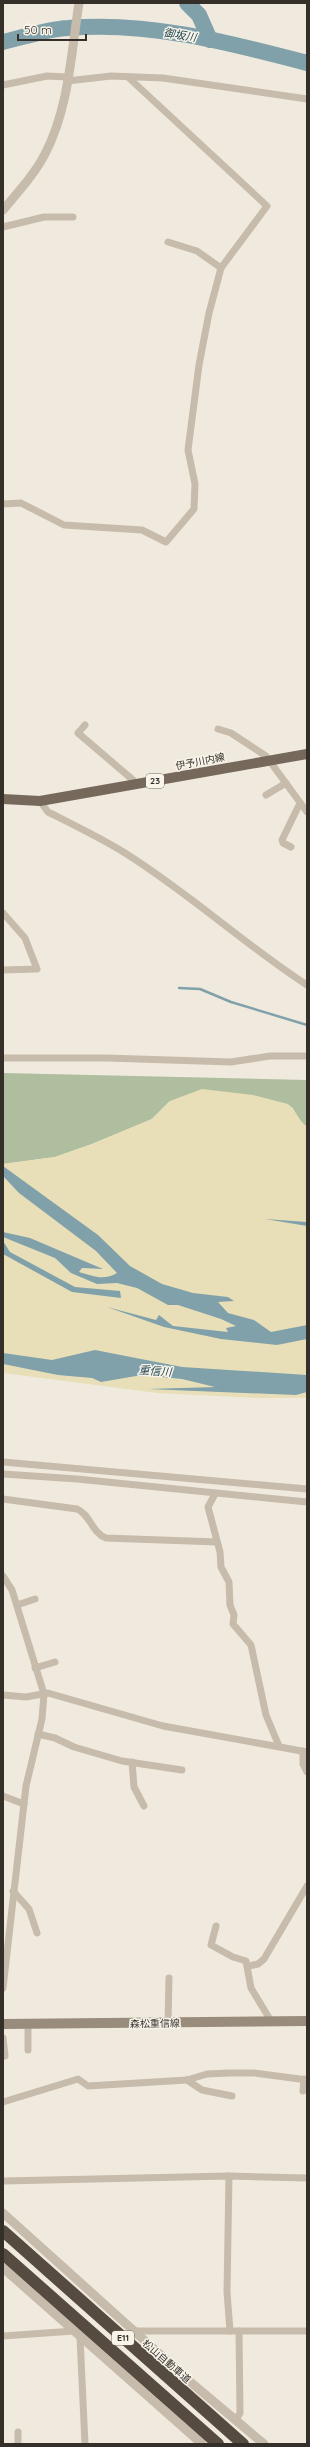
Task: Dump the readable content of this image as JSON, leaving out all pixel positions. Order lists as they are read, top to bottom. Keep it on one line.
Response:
{"streets":{"highway":["E11","松山自動車道"],"main road":["伊予川内線","23","森松重信線"]},"water":["御坂川","重信川"],"scale_bar":"50 m"}
